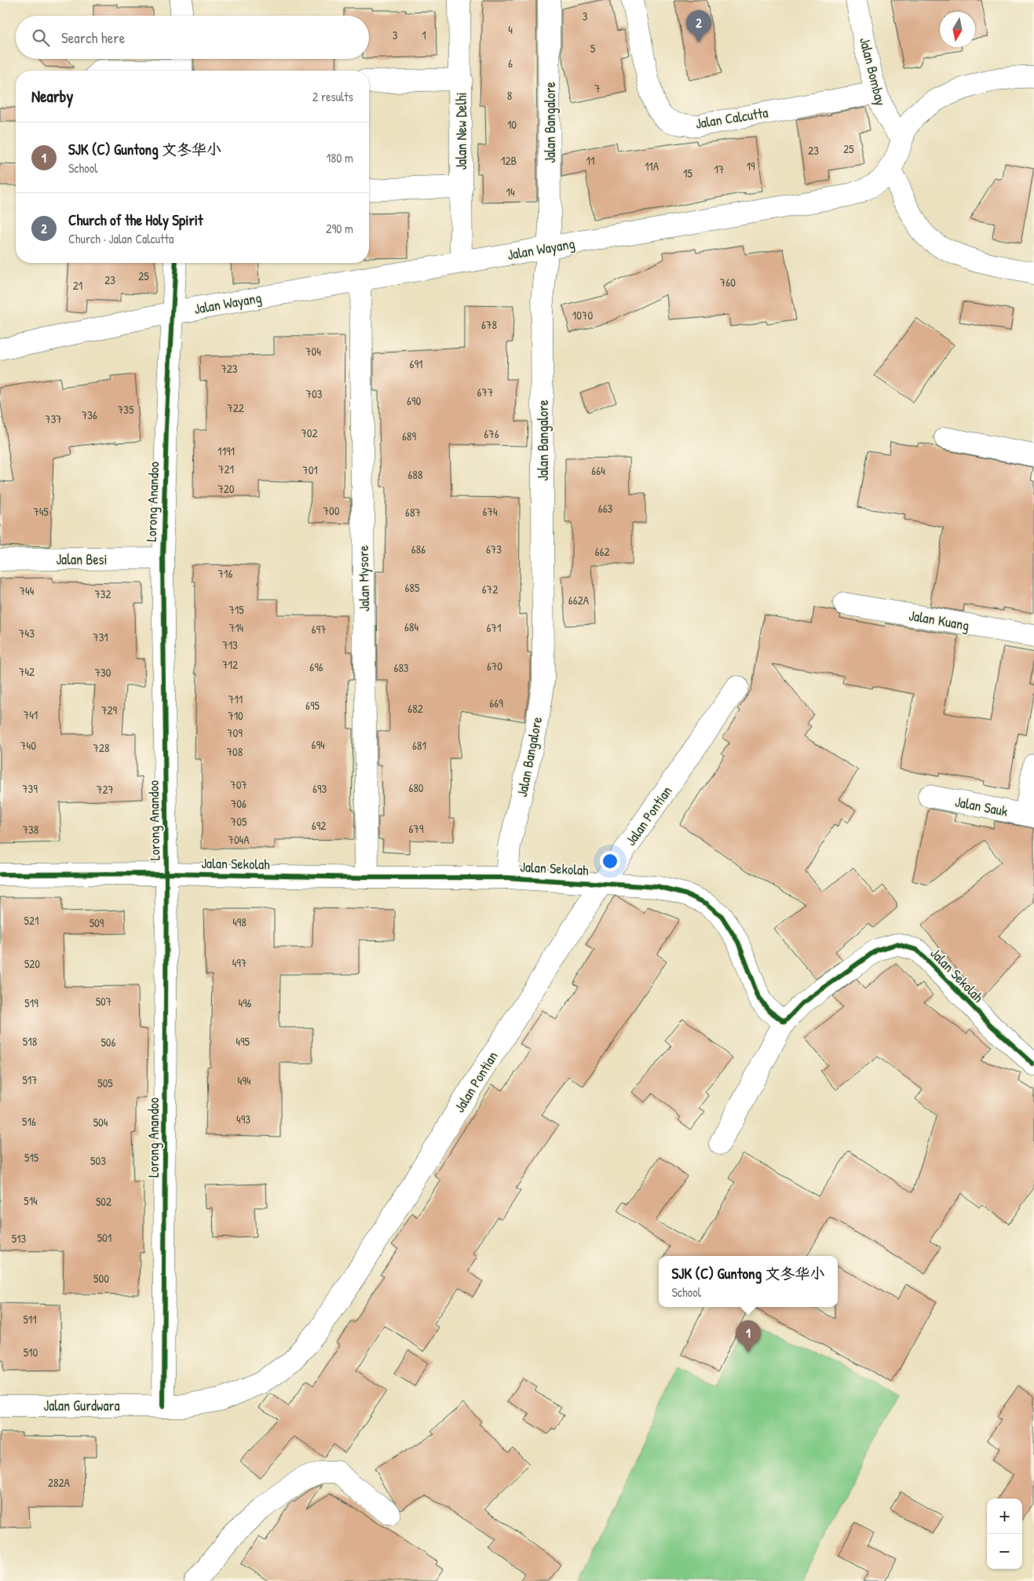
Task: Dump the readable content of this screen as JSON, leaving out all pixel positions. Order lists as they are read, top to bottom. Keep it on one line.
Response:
{"streets":{"street":["Jalan Bombay","Jalan Calcutta","Jalan Bangalore","Jalan New Delhi","Jalan Wayang","Lorong Anandoo","Jalan Besi","Jalan Mysore","Jalan Kuang","Jalan Sauk","Jalan Pontian","Jalan Sekolah","Jalan Gurdwara"]},"crossings":[["Jalan Bombay","Jalan Calcutta"],["Jalan Bombay","Jalan Wayang"],["Jalan Bangalore","Jalan Wayang"],["Jalan Bangalore","Jalan Sekolah"],["Jalan New Delhi","Jalan Wayang"],["Jalan Wayang","Lorong Anandoo"],["Jalan Wayang","Jalan Mysore"],["Lorong Anandoo","Jalan Besi"],["Lorong Anandoo","Jalan Pontian"],["Lorong Anandoo","Jalan Sekolah"],["Lorong Anandoo","Jalan Gurdwara"],["Jalan Mysore","Jalan Sekolah"],["Jalan Pontian","Jalan Sekolah"],["Jalan Pontian","Jalan Gurdwara"]],"house_numbers":["3","4","3","1","5","6","7","8","10","25","23","12B","11","11A","19","17","15","14","25","23","760","21","1070","678","704","691","723","677","703","690","722","735","736","737","702","676","689","1191","721","701","664","688","720","663","700","745","674","687","686","673","662","716","685","672","744","732","662A","715","684","714","671","697","743","731","713","712","670","696","683","742","730","711","669","695","682","729","741","710","709","694","740","681","728","708","707","680","739","693","727","706","705","692","679","738","704A","521","498","509","497","520","507","519","496","518","495","506","517","494","505","493","516","504","515","503","514","502","501","513","500","511","510","282A"],"north":"bottom","page":{"pins":["2","1"],"search":"Search here","heading":["Nearby","2 results"],"list":[{"mark":"1","name":"SJK (C) Guntong 文冬华小","note":"School","value":"180 m"},{"mark":"2","name":"Church of the Holy Spirit","note":"Church · Jalan Calcutta","value":"290 m"}],"popup":["SJK (C) Guntong 文冬华小","School"],"map_buttons":["+","−"]}}
